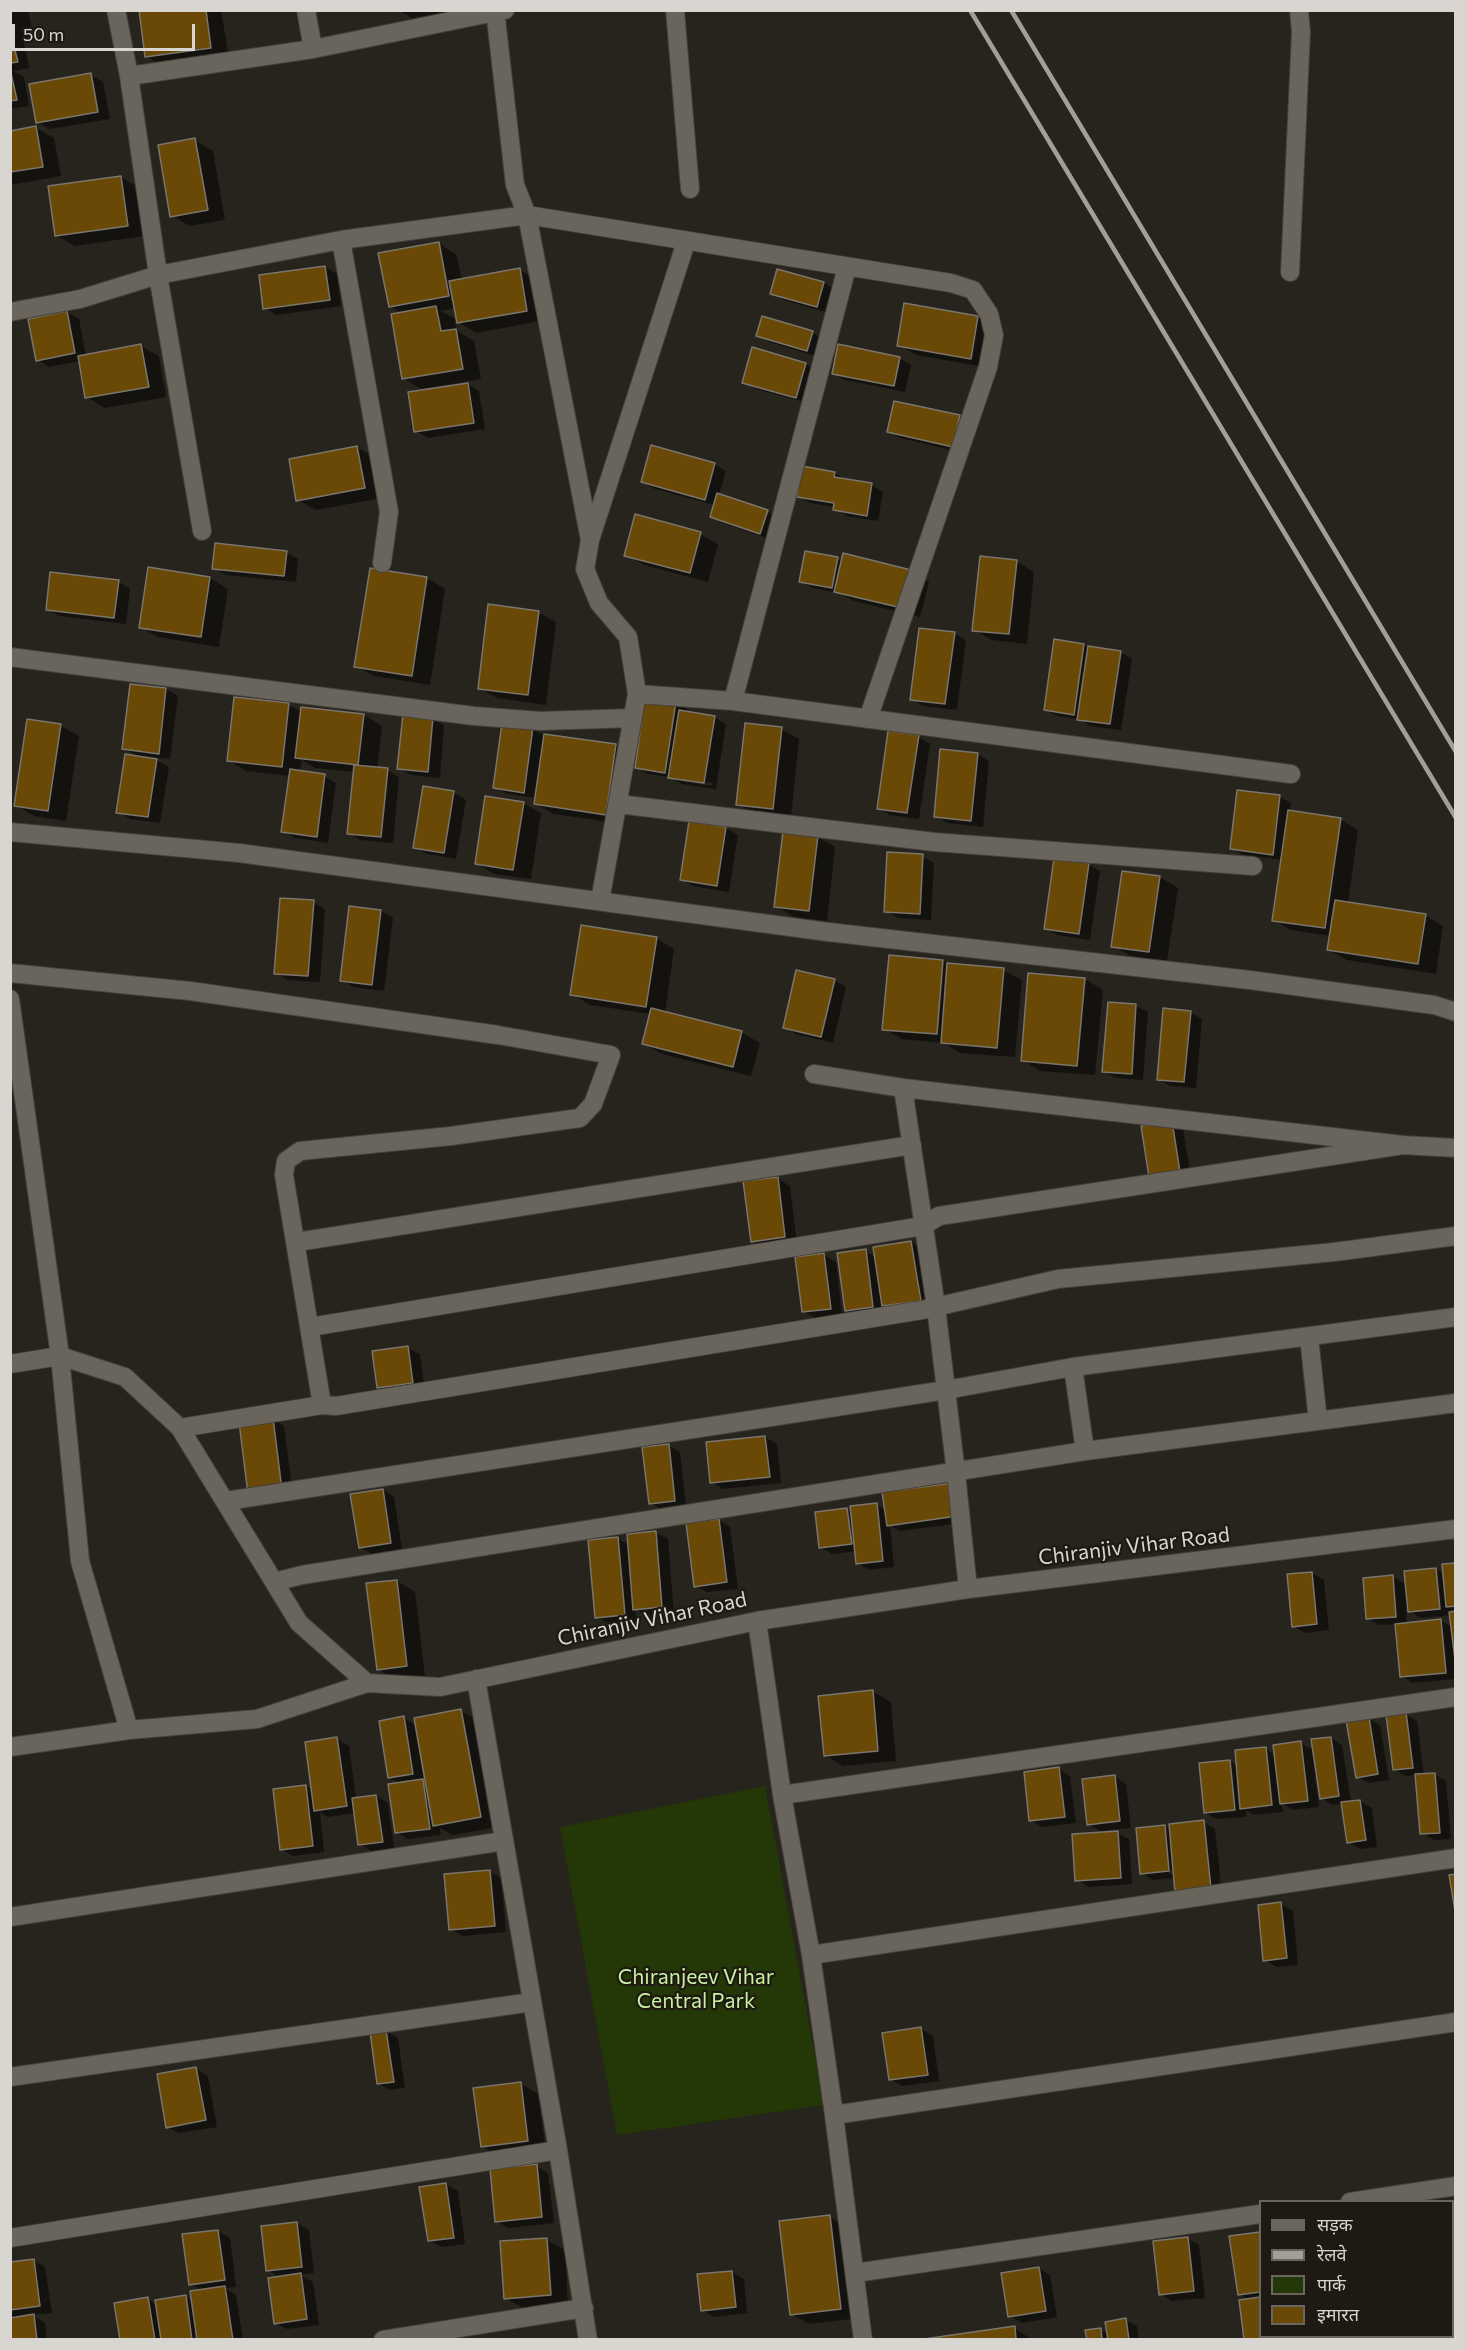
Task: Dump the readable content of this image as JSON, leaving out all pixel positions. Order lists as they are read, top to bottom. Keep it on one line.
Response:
{"streets":{"street":["Chiranjiv Vihar Road"]},"parks":["Chiranjeev Vihar Central Park"],"legend":["सड़क","रेलवे","पार्क","इमारत"],"scale_bar":"50 m"}
